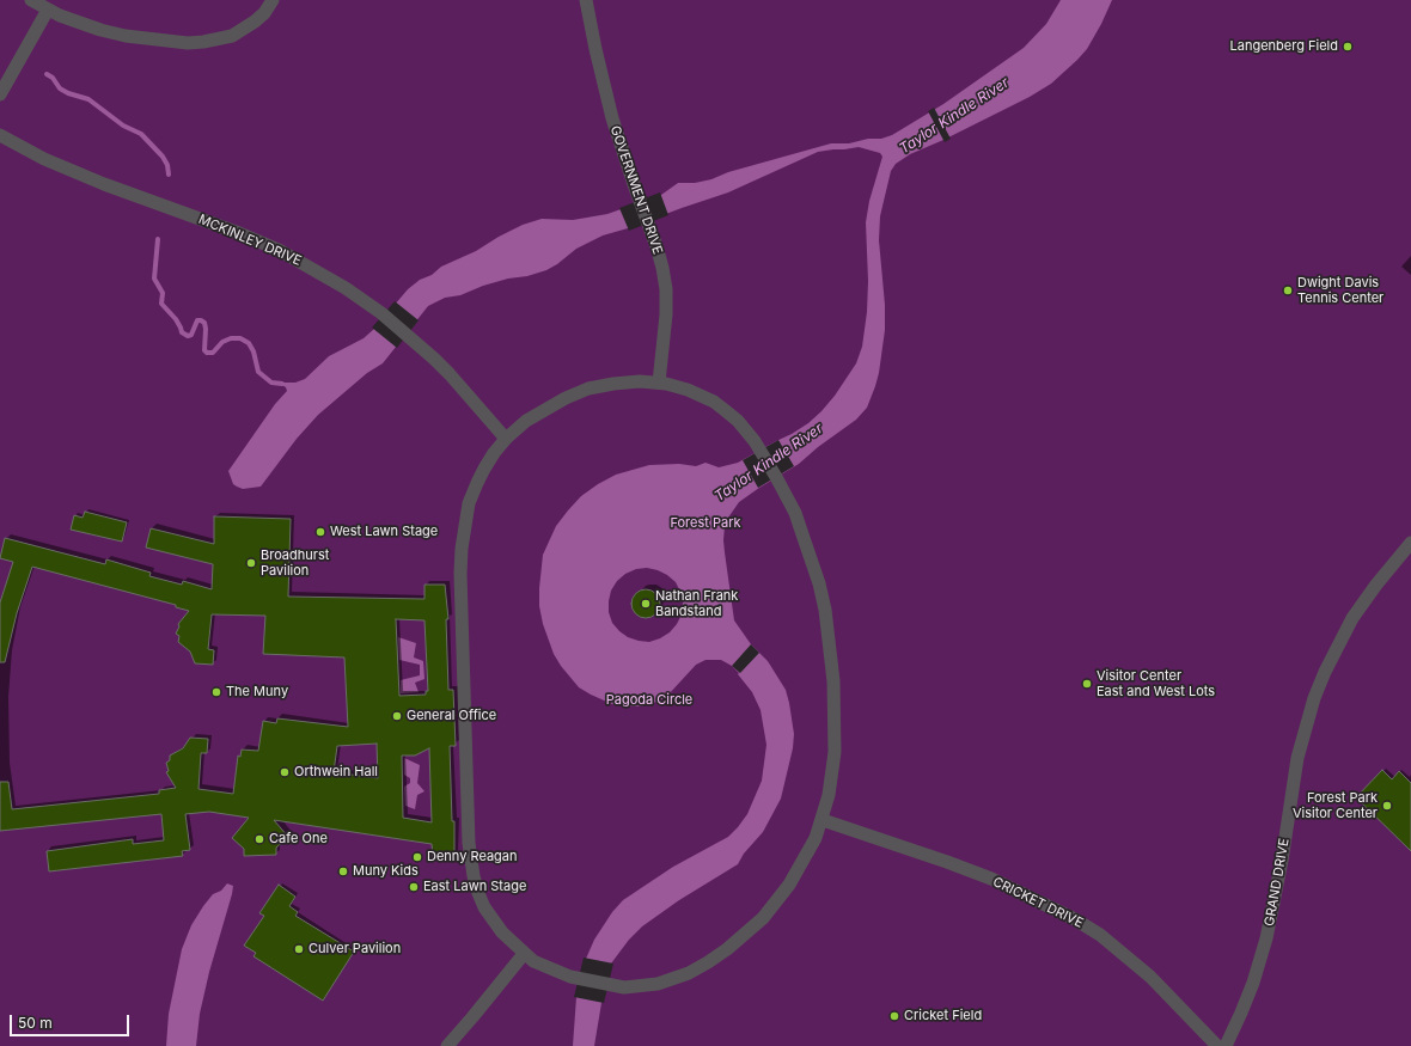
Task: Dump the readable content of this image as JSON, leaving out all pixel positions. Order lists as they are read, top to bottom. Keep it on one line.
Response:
{"streets":{"street":["GOVERNMENT DRIVE","MCKINLEY DRIVE","GRAND DRIVE","CRICKET DRIVE"]},"water":["Taylor Kindle River"],"parks":["Forest Park","Pagoda Circle"],"places":["Langenberg Field","Dwight Davis Tennis Center","West Lawn Stage","Broadhurst Pavilion","Nathan Frank Bandstand","Visitor Center East and West Lots","The Muny","General Office","Orthwein Hall","Forest Park Visitor Center","Cafe One","Denny Reagan","Muny Kids","East Lawn Stage","Culver Pavilion","Cricket Field"],"scale_bar":"50 m"}
